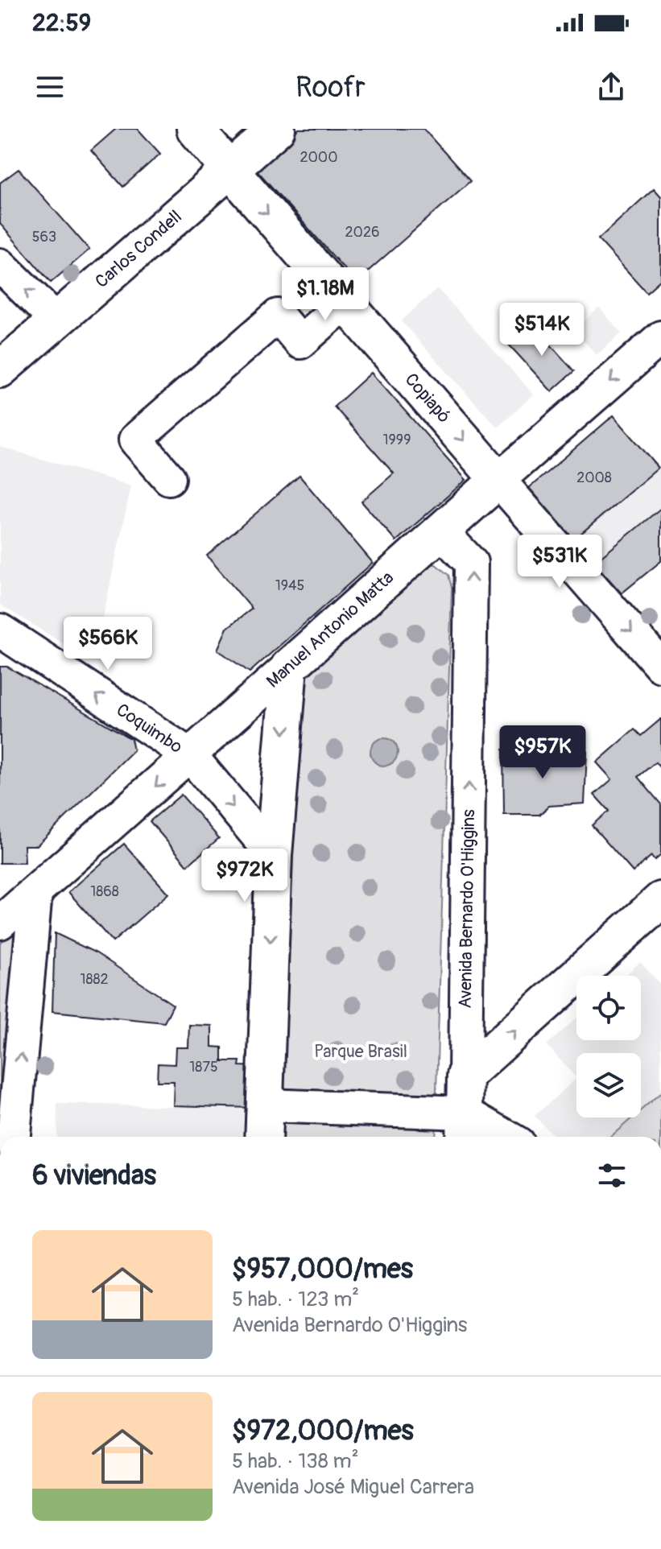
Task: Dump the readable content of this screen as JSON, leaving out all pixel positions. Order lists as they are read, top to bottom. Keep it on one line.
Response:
{"streets":{"main road":["Carlos Condell","Copiapó","Manuel Antonio Matta","Avenida Bernardo O'Higgins"],"street":["Coquimbo"]},"crossings":[["Carlos Condell","Copiapó"],["Copiapó","Manuel Antonio Matta"],["Manuel Antonio Matta","Coquimbo"],["Manuel Antonio Matta","Avenida Bernardo O'Higgins"]],"one_way":["Copiapó","Manuel Antonio Matta","Avenida Bernardo O'Higgins"],"parks":["Parque Brasil"],"house_numbers":["2000","2026","563","1999","2008","1945","1868","1882","1875"],"page":{"status":"22:59","header":"Roofr","price":["$1.18M","$514K","$531K","$566K","$957K","$972K"],"heading":"6 viviendas","list":[{"name":"$957,000/mes","note":"5 hab. · 123 m² · Avenida Bernardo O'Higgins"},{"name":"$972,000/mes","note":"5 hab. · 138 m² · Avenida José Miguel Carrera"}]}}
